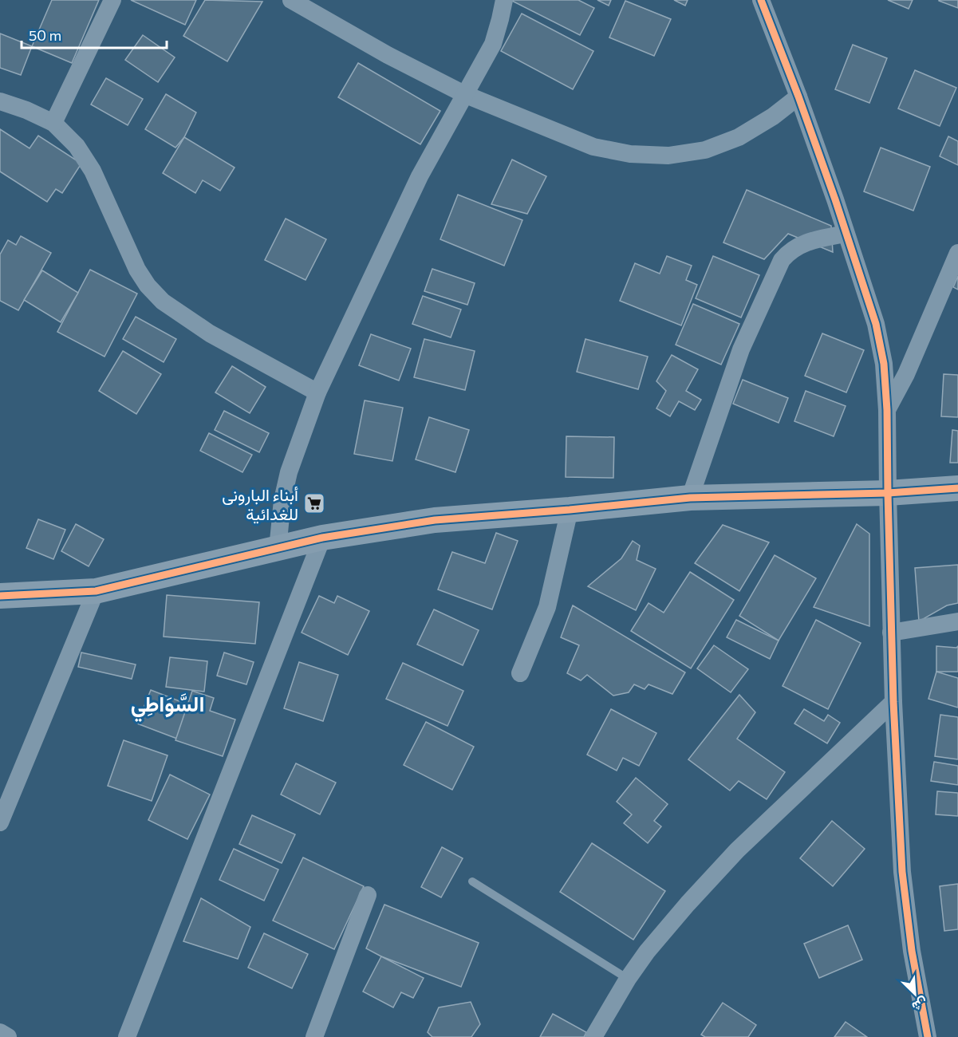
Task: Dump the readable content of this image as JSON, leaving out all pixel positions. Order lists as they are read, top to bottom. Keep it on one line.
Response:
{"districts":["السَّوَاطِي"],"places":{"supermarket":["أبناء البارونى للغدائية"]},"scale_bar":"50 m","north":"bottom right"}
